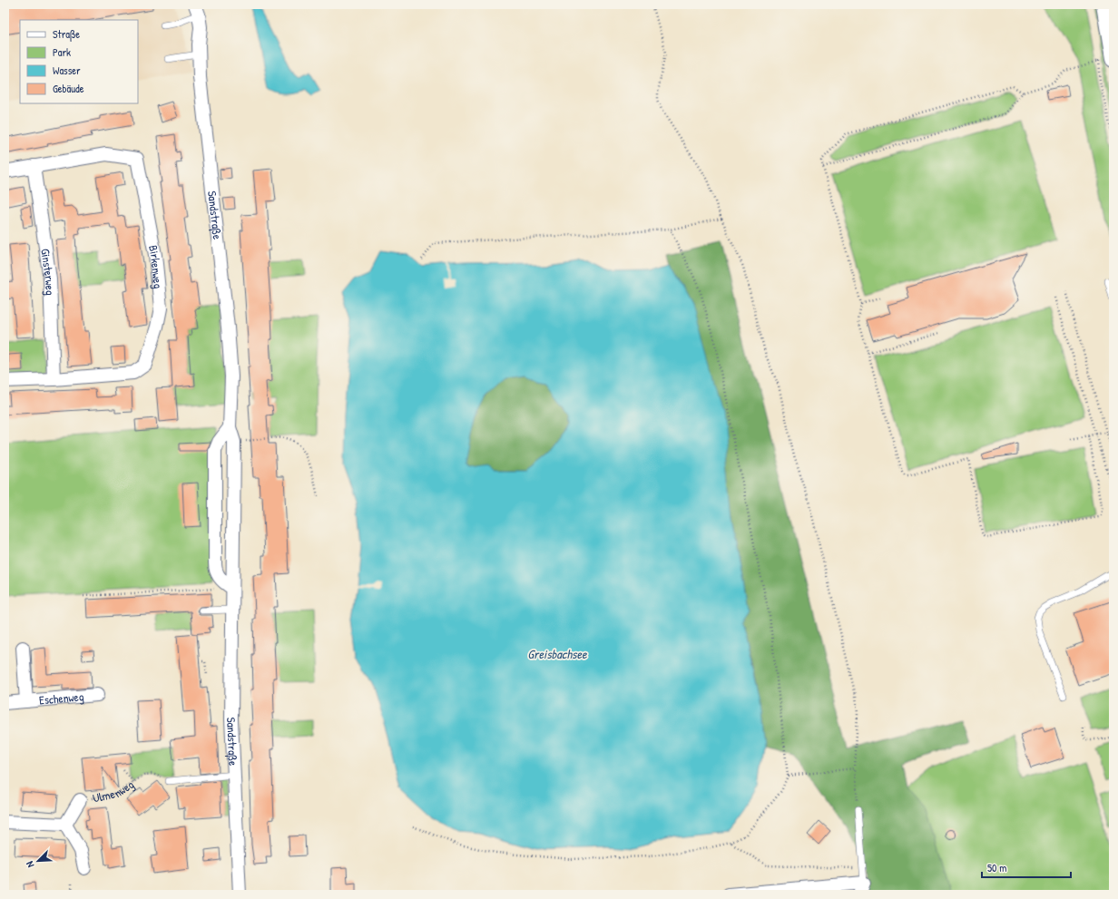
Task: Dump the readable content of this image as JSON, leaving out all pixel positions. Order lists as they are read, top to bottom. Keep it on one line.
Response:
{"streets":{"street":["Sandstraße","Birkenweg","Ginsterweg","Eschenweg","Ulmenweg"]},"crossings":[["Birkenweg","Ginsterweg"]],"water":["Greisbachsee"],"legend":["Straße","Park","Wasser","Gebäude"],"scale_bar":"50 m","north":"bottom left"}
